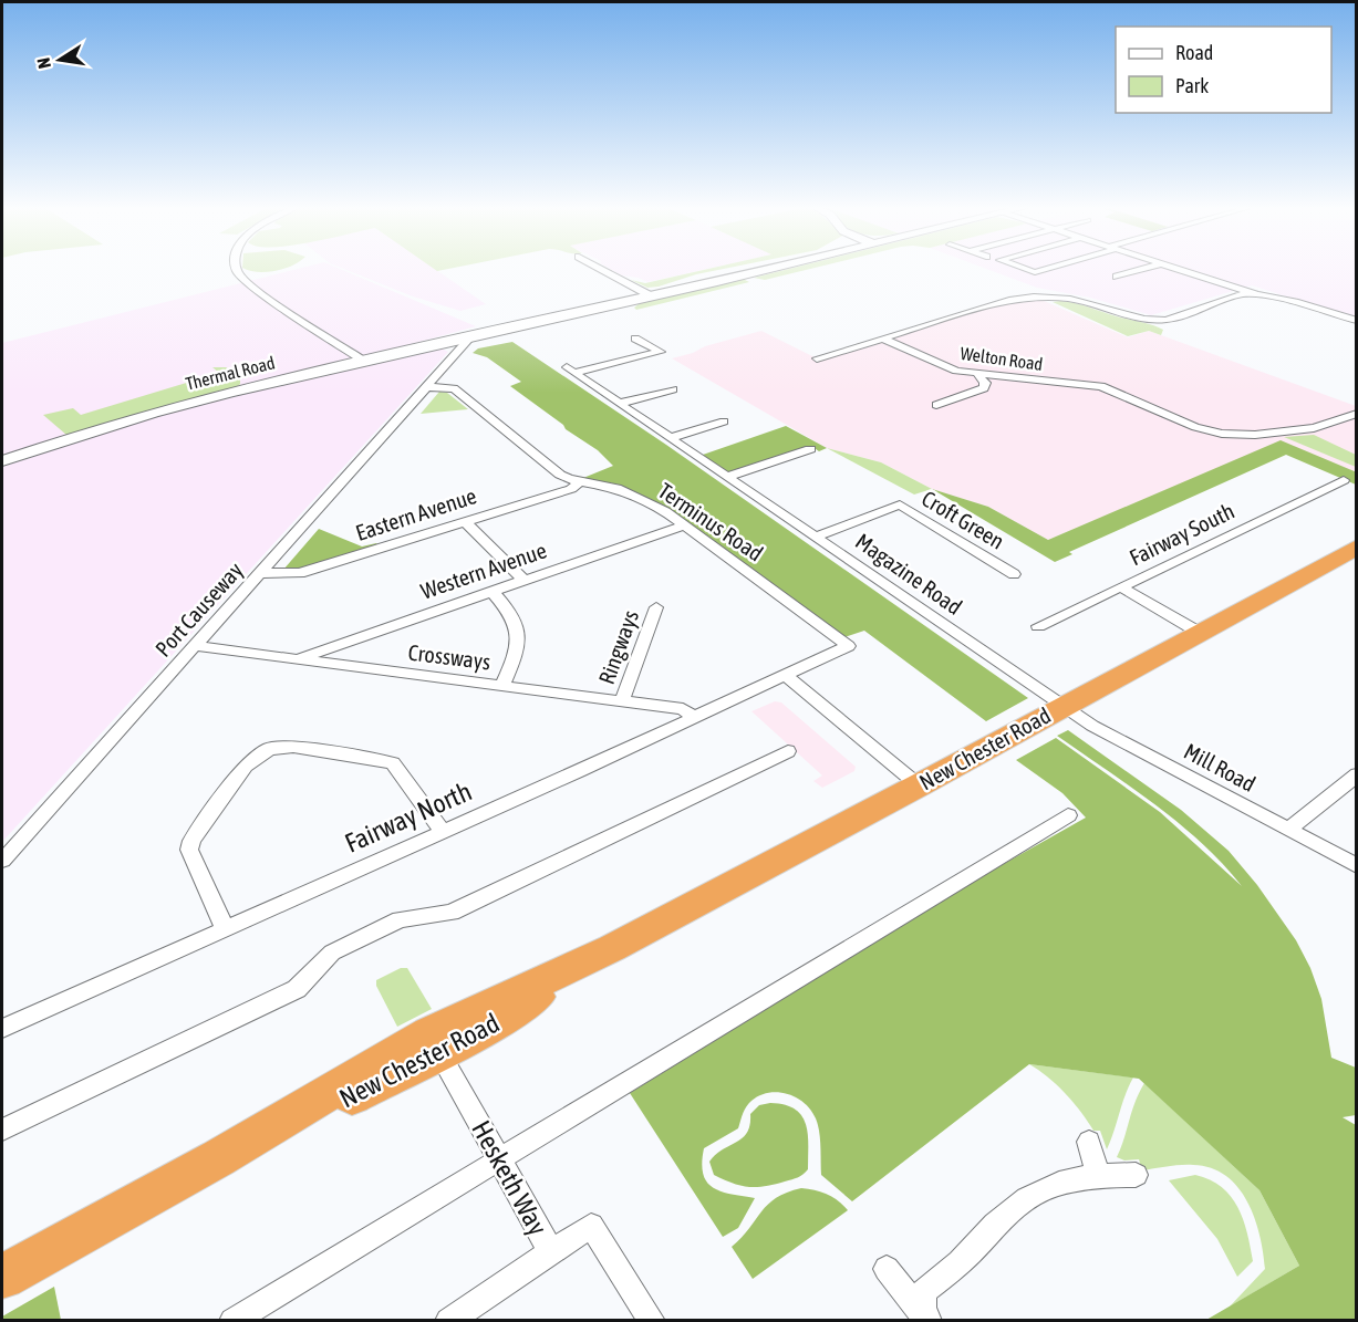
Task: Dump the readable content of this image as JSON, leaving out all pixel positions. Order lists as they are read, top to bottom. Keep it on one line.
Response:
{"streets":{"highway":["New Chester Road"],"street":["Welton Road","Thermal Road","Eastern Avenue","Croft Green","Terminus Road","Fairway South","Western Avenue","Magazine Road","Port Causeway","Ringways","Crossways","Mill Road","Fairway North","Hesketh Way"]},"crossings":[["Thermal Road","Port Causeway"],["Eastern Avenue","Terminus Road"],["Eastern Avenue","Port Causeway"],["Croft Green","Magazine Road"],["Terminus Road","Western Avenue"],["Terminus Road","Port Causeway"],["Terminus Road","Fairway North"],["Western Avenue","Crossways"],["Magazine Road","New Chester Road"],["Magazine Road","Mill Road"],["Port Causeway","Crossways"],["Ringways","Crossways"],["Crossways","Fairway North"],["New Chester Road","Mill Road"],["New Chester Road","Hesketh Way"]],"legend":["Road","Park"],"north":"left"}
